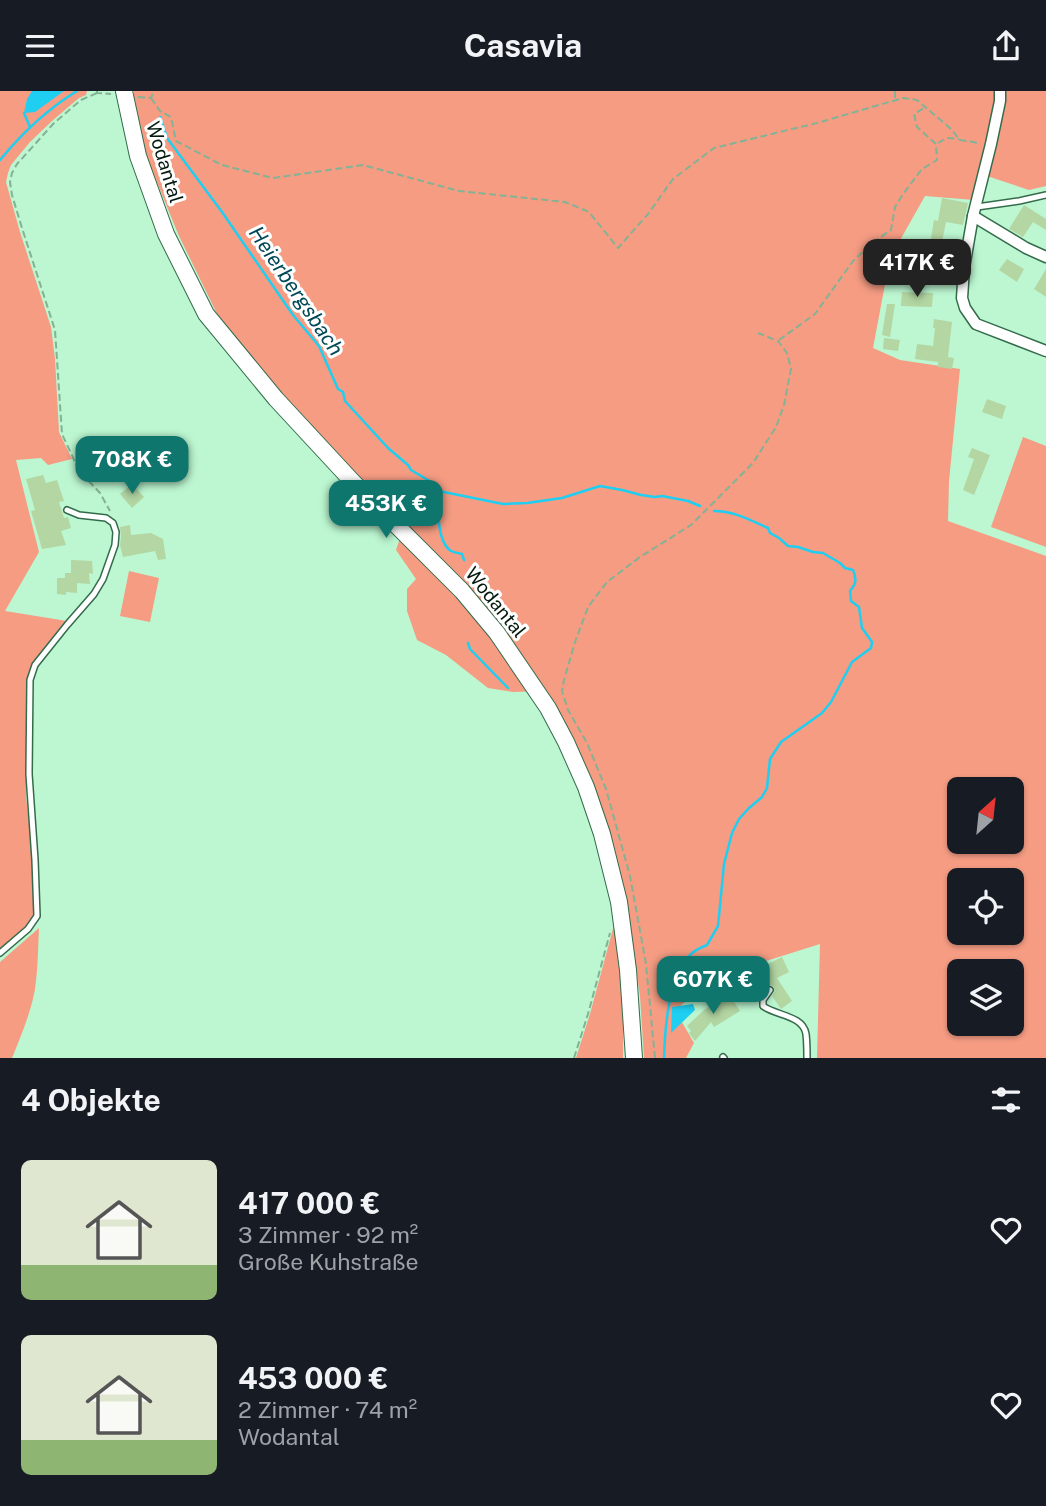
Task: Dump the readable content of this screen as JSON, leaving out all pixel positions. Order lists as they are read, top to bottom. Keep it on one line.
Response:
{"streets":{"main road":["Wodantal"]},"water":["Heierbergsbach"],"north":"top right","page":{"header":"Casavia","price":["417K €","708K €","453K €","607K €"],"heading":"4 Objekte","list":[{"name":"417 000 €","note":"3 Zimmer · 92 m² · Große Kuhstraße"},{"name":"453 000 €","note":"2 Zimmer · 74 m² · Wodantal"}]}}
